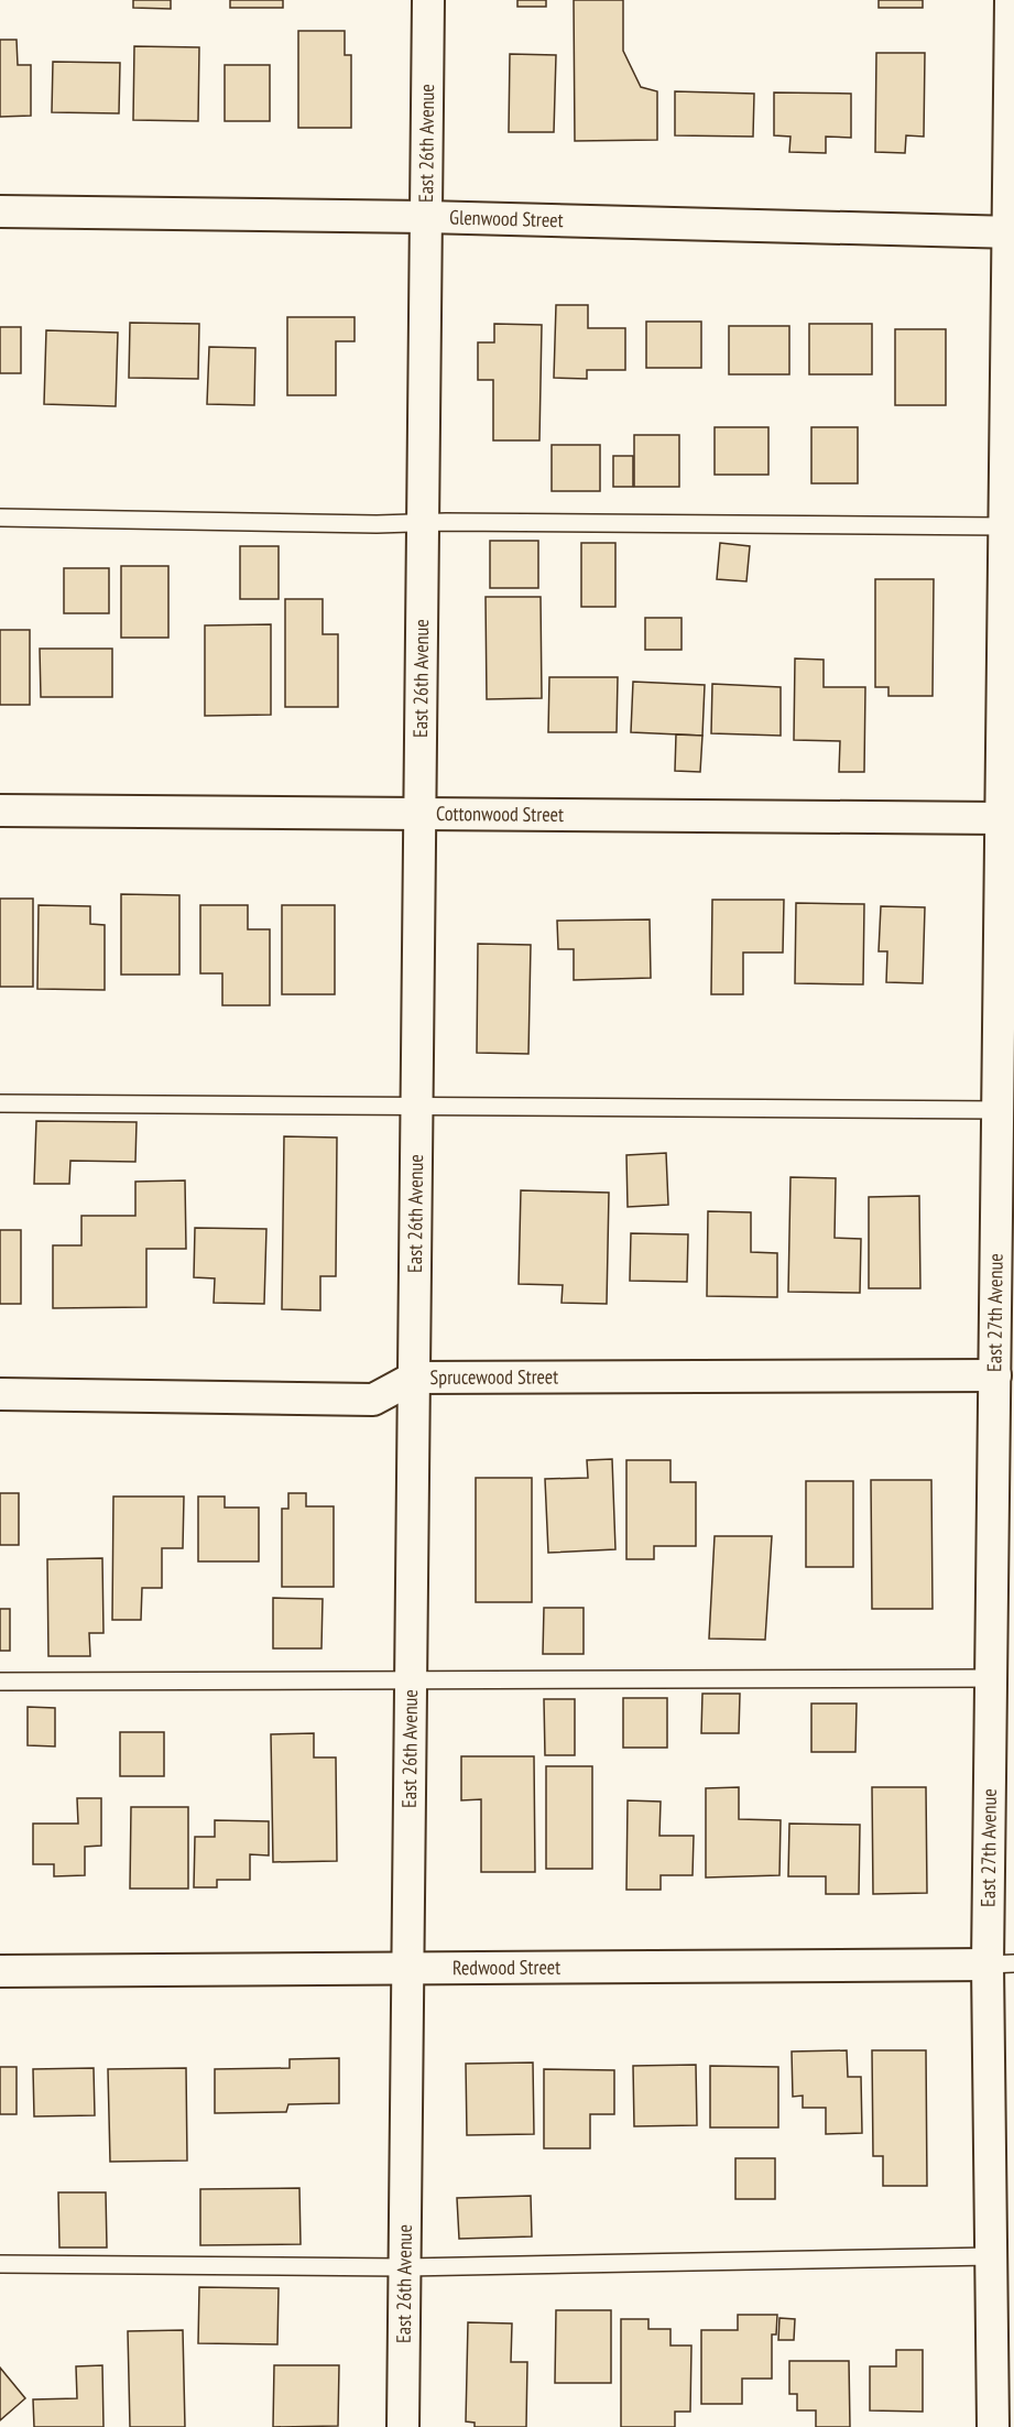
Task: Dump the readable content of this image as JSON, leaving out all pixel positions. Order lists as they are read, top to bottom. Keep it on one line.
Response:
{"streets":{"street":["East 26th Avenue","Glenwood Street","Cottonwood Street","East 27th Avenue","Sprucewood Street","Redwood Street"]},"crossings":[["East 26th Avenue","Glenwood Street"],["East 26th Avenue","Cottonwood Street"],["East 26th Avenue","Sprucewood Street"],["East 26th Avenue","Redwood Street"],["Glenwood Street","East 27th Avenue"],["Cottonwood Street","East 27th Avenue"],["East 27th Avenue","Sprucewood Street"],["East 27th Avenue","Redwood Street"]]}
